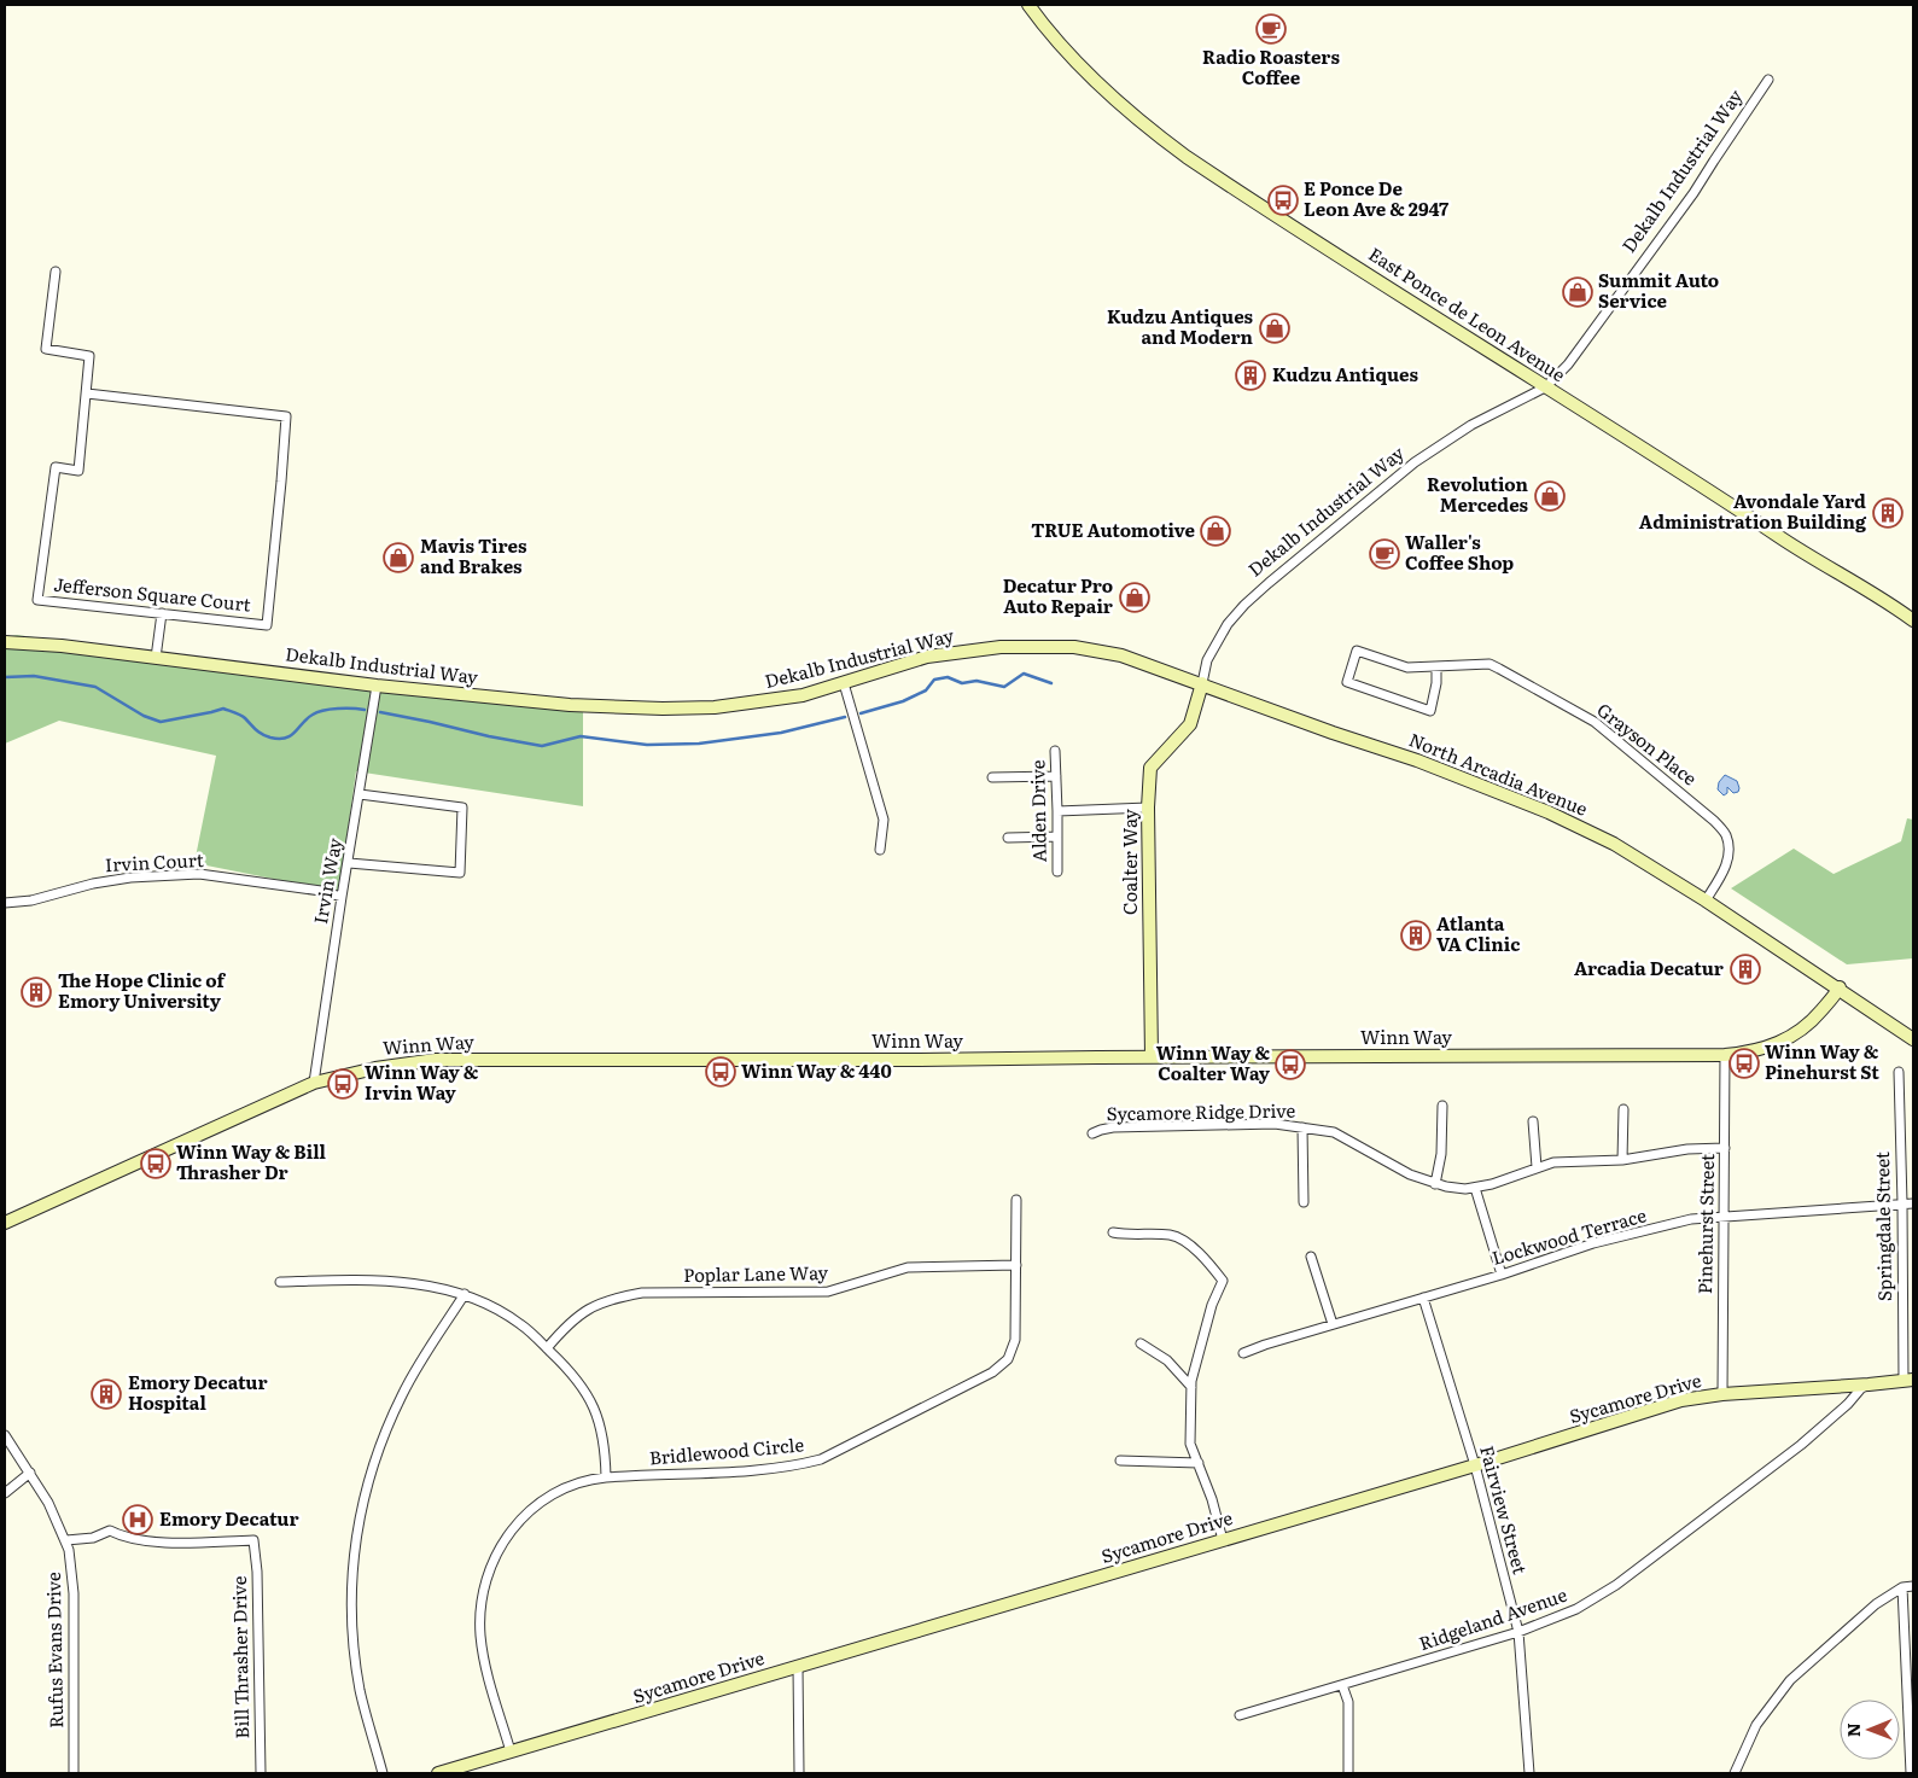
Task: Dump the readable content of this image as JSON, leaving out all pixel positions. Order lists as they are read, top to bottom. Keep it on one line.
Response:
{"streets":{"street":["Dekalb Industrial Way","East Ponce de Leon Avenue","Jefferson Square Court","Grayson Place","North Arcadia Avenue","Alden Drive","Coalter Way","Irvin Court","Irvin Way","Winn Way","Sycamore Ridge Drive","Pinehurst Street","Springdale Street","Lockwood Terrace","Poplar Lane Way","Sycamore Drive","Bridlewood Circle","Fairview Street","Ridgeland Avenue","Rufus Evans Drive","Bill Thrasher Drive"]},"crossings":[["Dekalb Industrial Way","East Ponce de Leon Avenue"],["Dekalb Industrial Way","North Arcadia Avenue"],["Dekalb Industrial Way","Coalter Way"],["Dekalb Industrial Way","Irvin Way"],["Grayson Place","North Arcadia Avenue"],["North Arcadia Avenue","Coalter Way"],["North Arcadia Avenue","Winn Way"],["Coalter Way","Winn Way"],["Irvin Court","Irvin Way"],["Irvin Way","Winn Way"],["Winn Way","Pinehurst Street"],["Sycamore Ridge Drive","Pinehurst Street"],["Pinehurst Street","Lockwood Terrace"],["Pinehurst Street","Sycamore Drive"],["Springdale Street","Lockwood Terrace"],["Springdale Street","Sycamore Drive"],["Lockwood Terrace","Fairview Street"],["Poplar Lane Way","Bridlewood Circle"],["Sycamore Drive","Bridlewood Circle"],["Sycamore Drive","Fairview Street"],["Sycamore Drive","Ridgeland Avenue"],["Fairview Street","Ridgeland Avenue"],["Rufus Evans Drive","Bill Thrasher Drive"]],"places":{"cafe":["Radio Roasters Coffee","Waller's Coffee Shop"],"bus stop":["E Ponce De Leon Ave & 2947","Winn Way & Pinehurst St","Winn Way & Coalter Way","Winn Way & 440","Winn Way & Irvin Way","Winn Way & Bill Thrasher Dr"],"shop":["Summit Auto Service","Kudzu Antiques and Modern","Revolution Mercedes","TRUE Automotive","Mavis Tires and Brakes","Decatur Pro Auto Repair"],"building":["Kudzu Antiques","Avondale Yard Administration Building","Atlanta VA Clinic","Arcadia Decatur","The Hope Clinic of Emory University","Emory Decatur Hospital"],"hospital":["Emory Decatur"]},"north":"left"}
